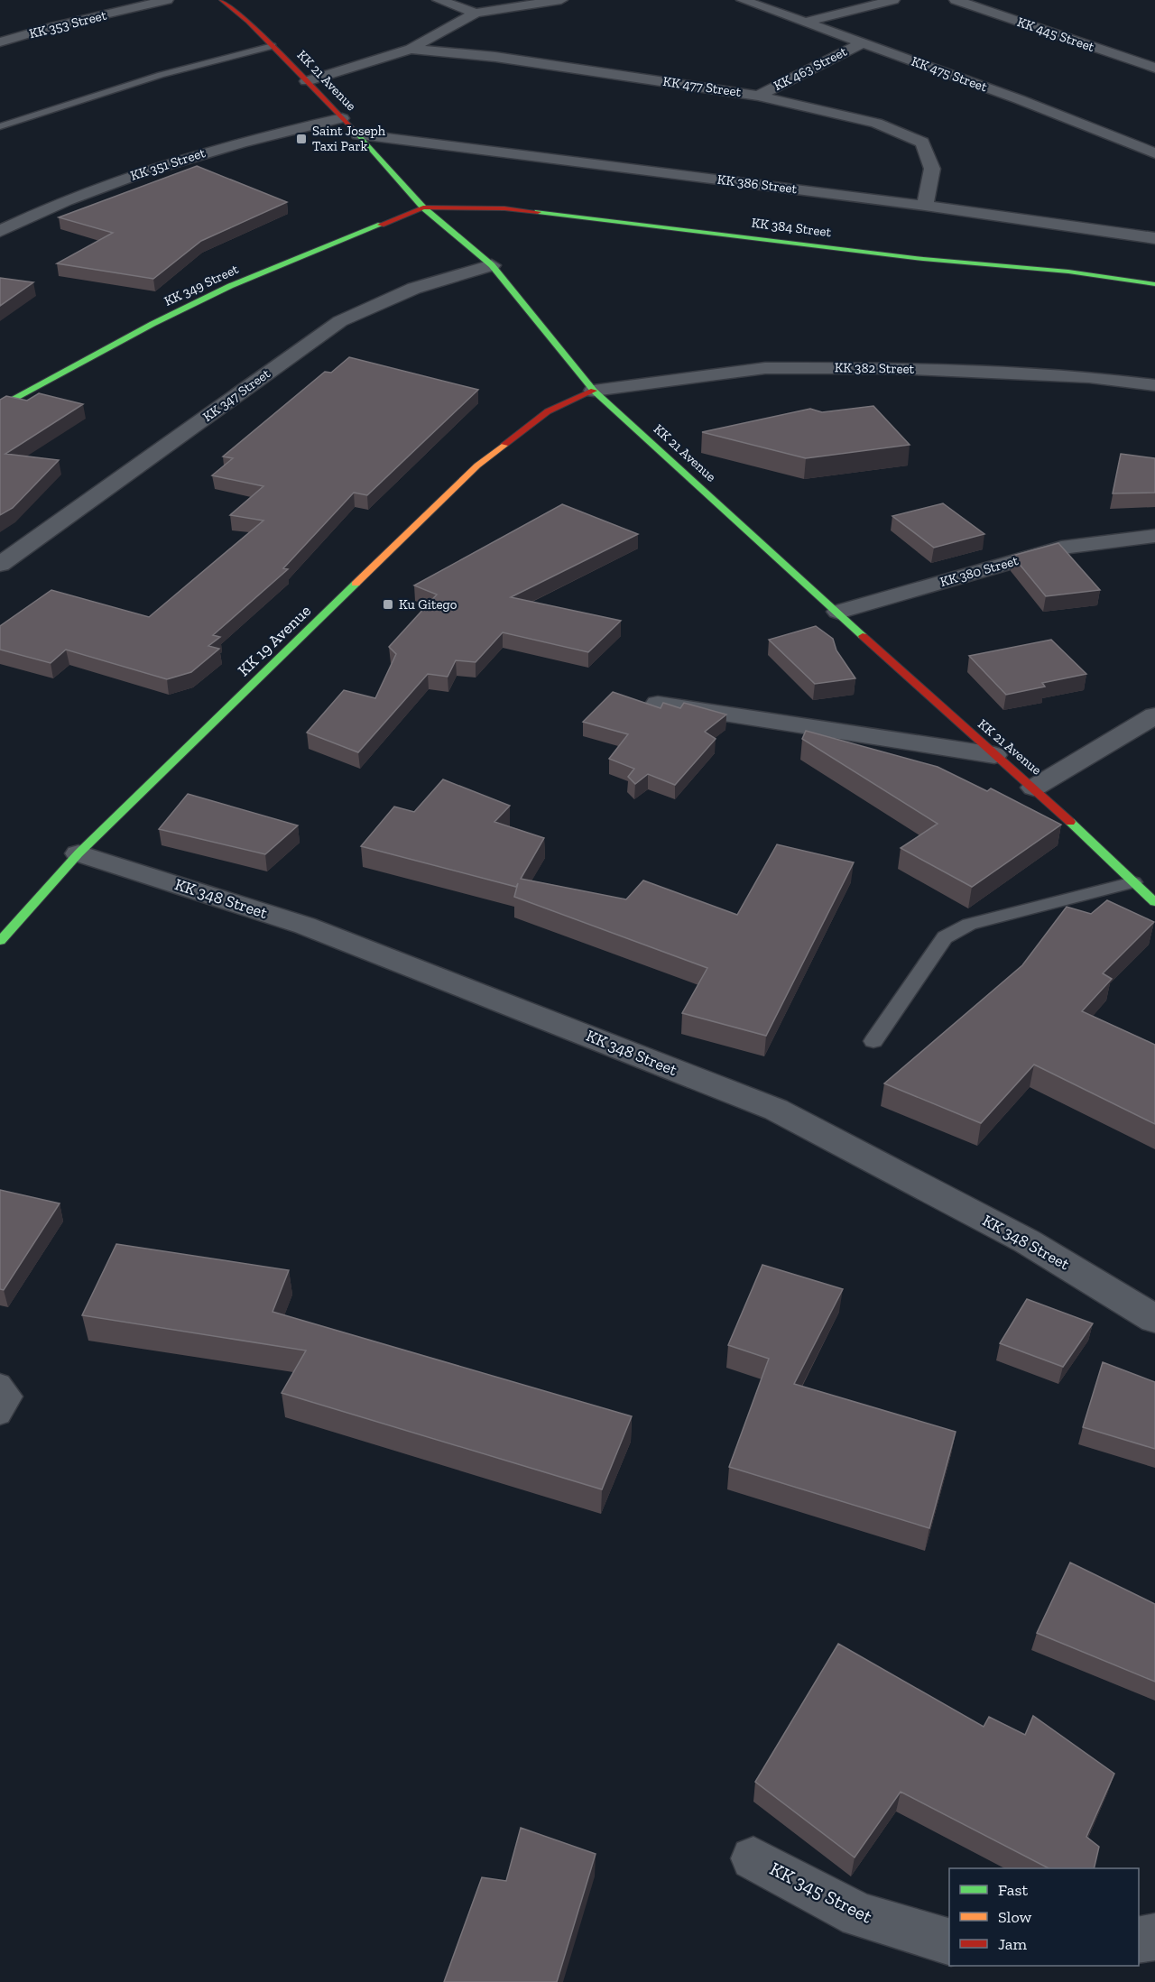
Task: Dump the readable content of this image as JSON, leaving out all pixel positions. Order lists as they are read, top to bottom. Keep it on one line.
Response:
{"streets":{"street":["KK 353 Street","KK 445 Street","KK 463 Street","KK 475 Street","KK 21 Avenue","KK 477 Street","KK 351 Street","KK 386 Street","KK 384 Street","KK 349 Street","KK 382 Street","KK 347 Street","KK 380 Street","KK 19 Avenue","KK 348 Street","KK 345 Street"]},"crossings":[["KK 463 Street","KK 475 Street"],["KK 463 Street","KK 477 Street"],["KK 21 Avenue","KK 351 Street"],["KK 21 Avenue","KK 386 Street"],["KK 21 Avenue","KK 384 Street"],["KK 21 Avenue","KK 349 Street"],["KK 21 Avenue","KK 382 Street"],["KK 21 Avenue","KK 347 Street"],["KK 21 Avenue","KK 380 Street"],["KK 21 Avenue","KK 19 Avenue"],["KK 477 Street","KK 386 Street"],["KK 384 Street","KK 349 Street"],["KK 382 Street","KK 19 Avenue"],["KK 19 Avenue","KK 348 Street"]],"places":{"transit":["Saint Joseph Taxi Park","Ku Gitego"]},"legend":["Fast","Slow","Jam"]}
